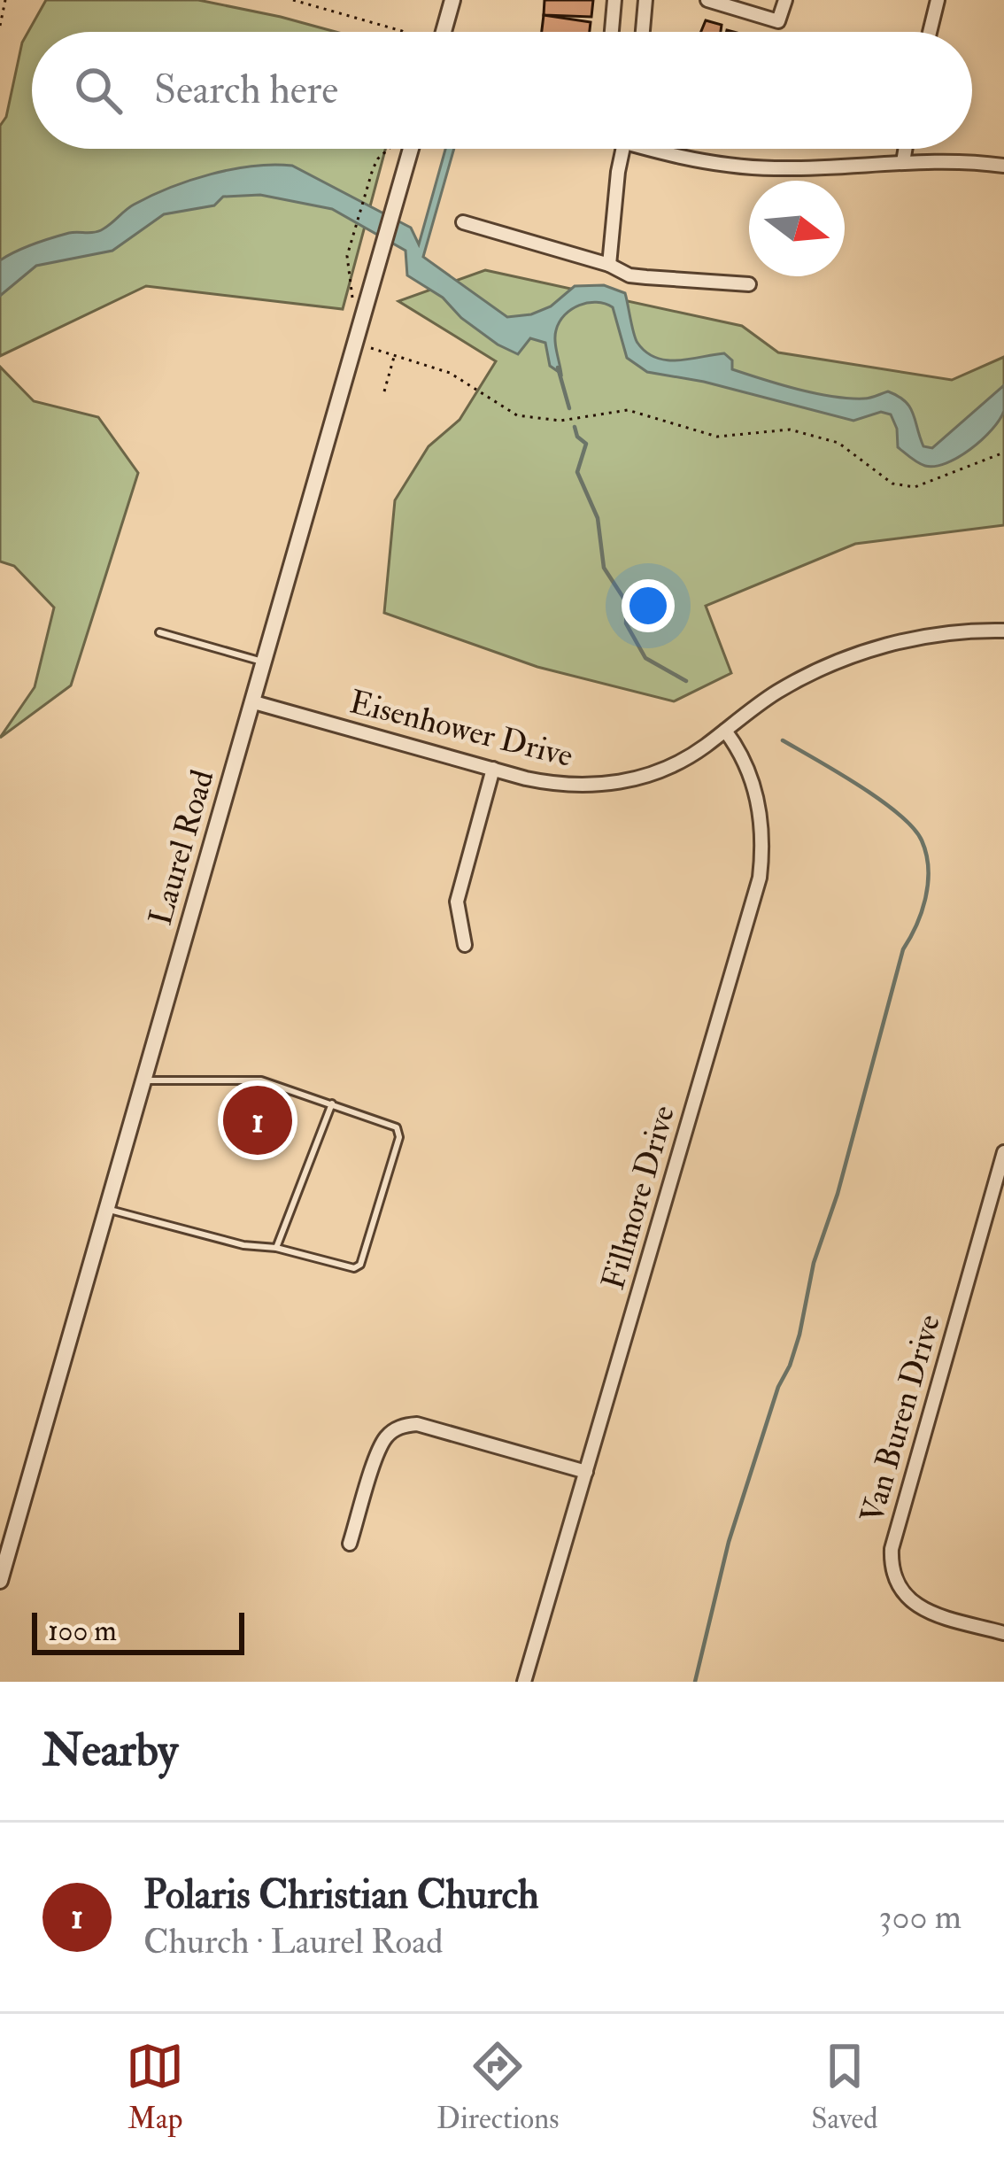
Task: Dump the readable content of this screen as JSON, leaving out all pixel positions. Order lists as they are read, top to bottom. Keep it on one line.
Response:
{"streets":{"street":["Eisenhower Drive","Laurel Road","Fillmore Drive","Van Buren Drive"]},"crossings":[["Eisenhower Drive","Laurel Road"],["Eisenhower Drive","Fillmore Drive"]],"scale_bar":"100 m","north":"right","page":{"search":"Search here","pins":"1","scale":"100 m","heading":"Nearby","list":[{"mark":"1","name":"Polaris Christian Church","note":"Church · Laurel Road","value":"300 m"}],"nav":["Map","Directions","Saved"]}}
